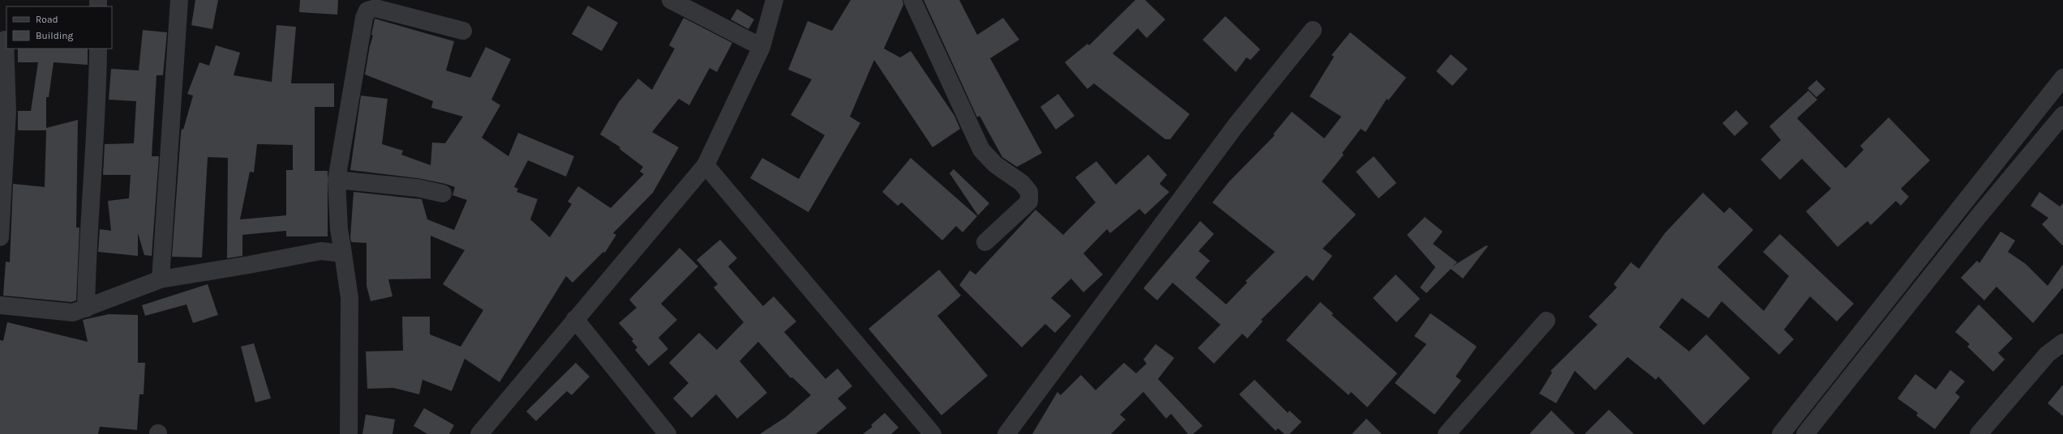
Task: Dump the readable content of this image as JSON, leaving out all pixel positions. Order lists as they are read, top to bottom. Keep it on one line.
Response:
{"legend":["Road","Building"]}
